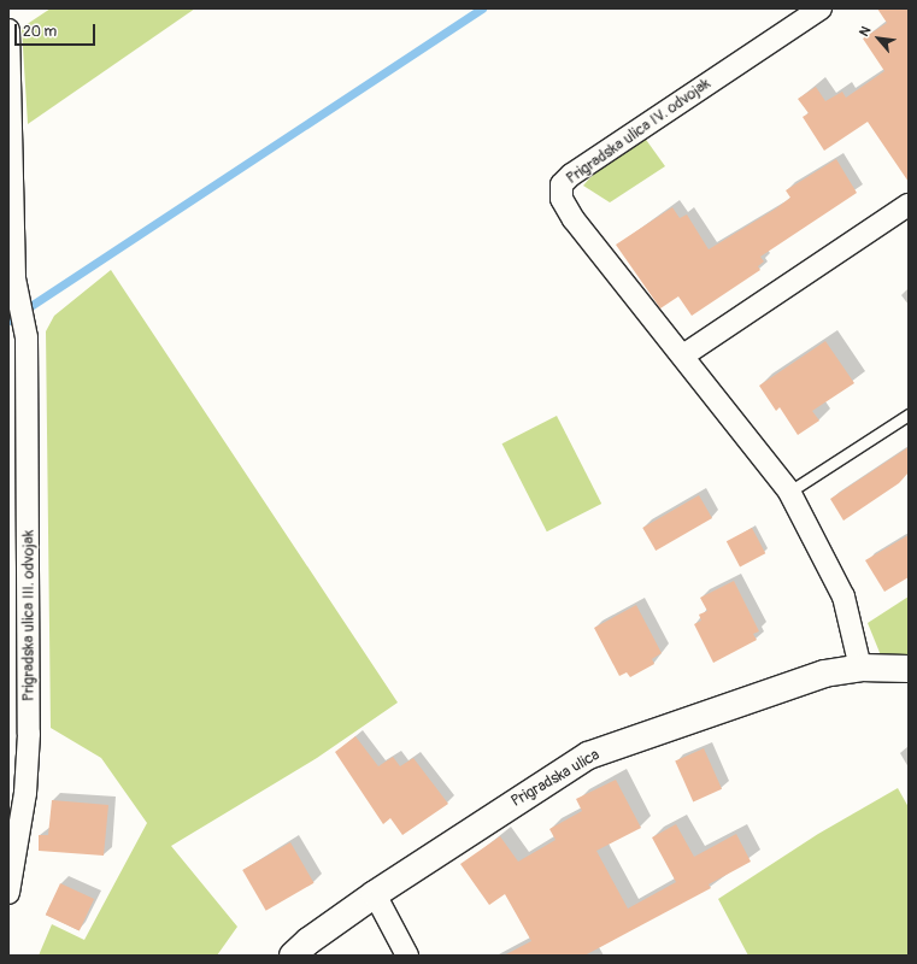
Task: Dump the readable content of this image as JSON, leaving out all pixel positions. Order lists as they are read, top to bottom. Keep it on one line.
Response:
{"streets":{"main road":["Prigradska ulica"],"street":["Prigradska ulica IV. odvojak","Prigradska ulica III. odvojak"]},"crossings":[["Prigradska ulica IV. odvojak","Prigradska ulica"]],"scale_bar":"20 m","north":"top left"}
